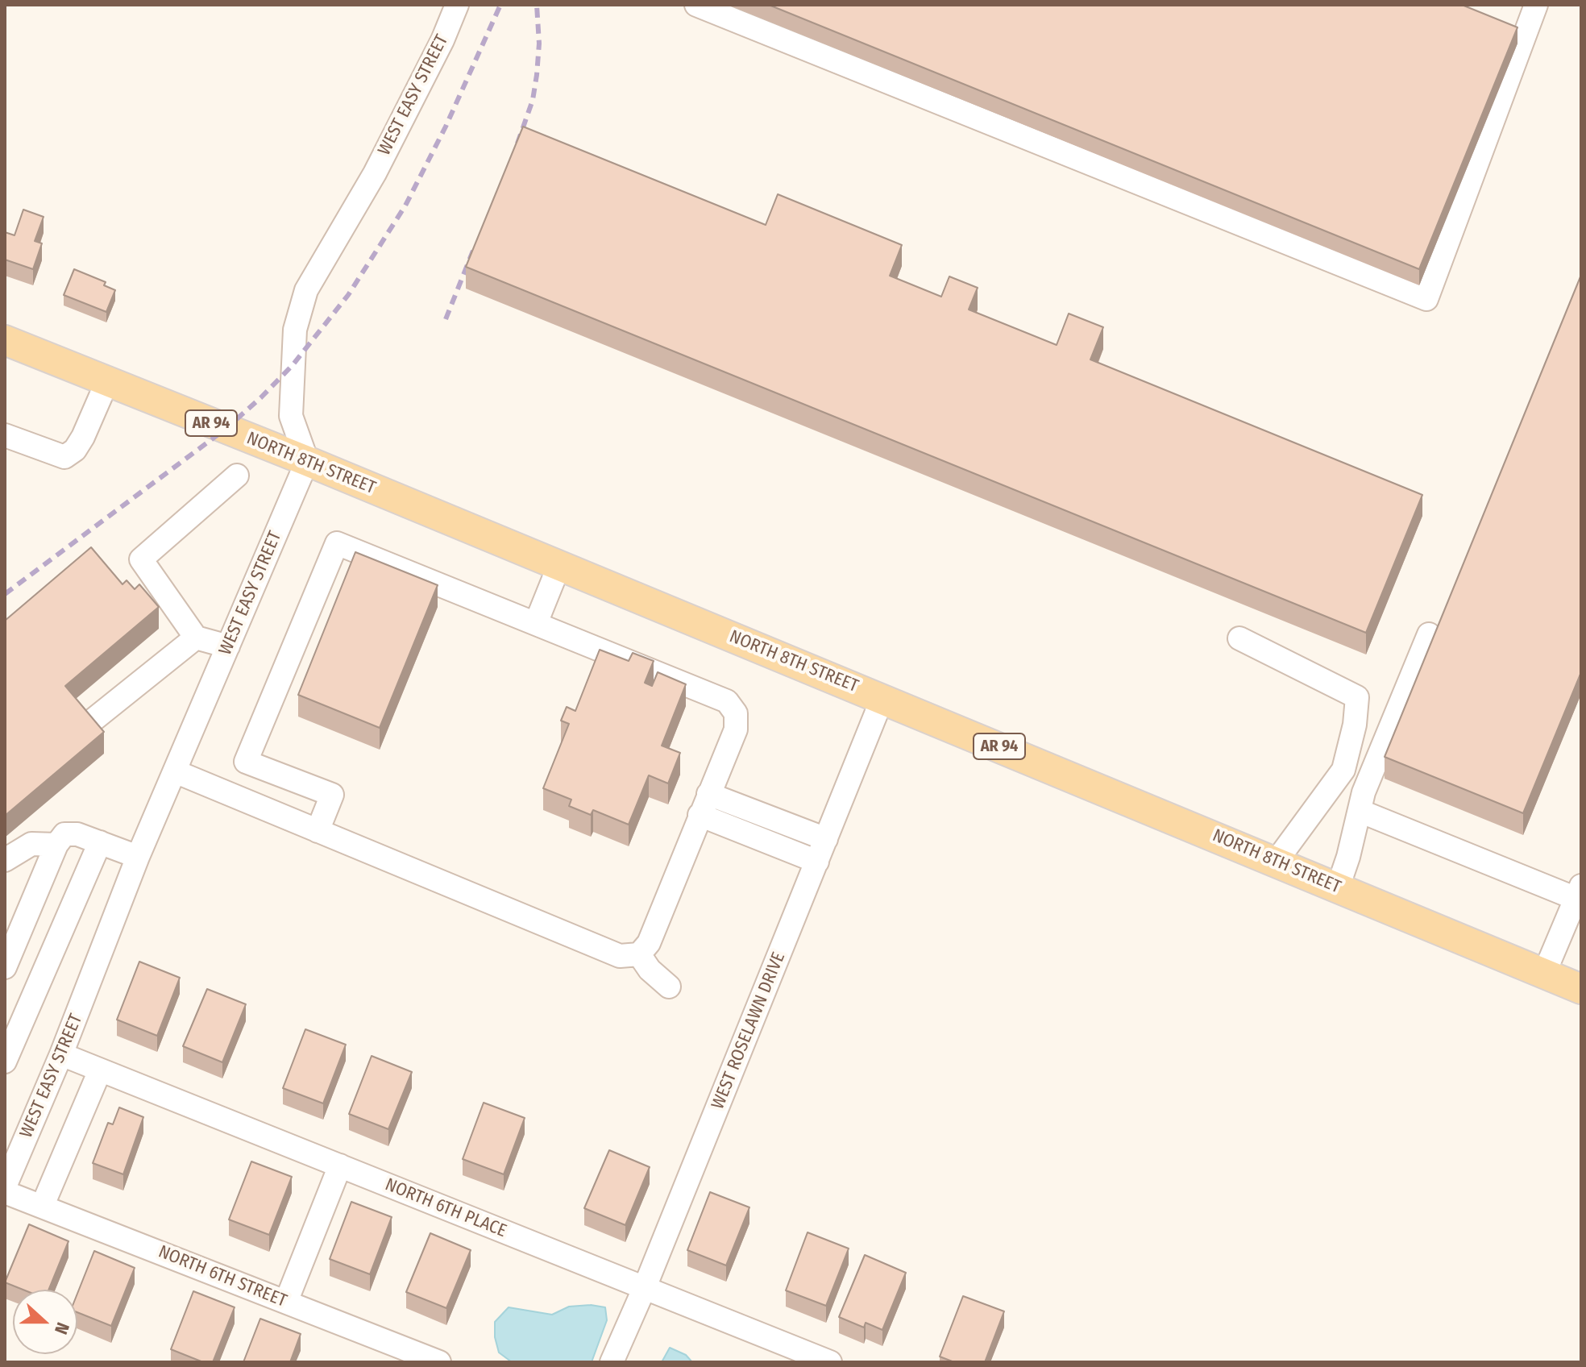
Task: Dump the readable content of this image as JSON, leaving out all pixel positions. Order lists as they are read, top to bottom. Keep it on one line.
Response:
{"streets":{"main road":["AR 94","NORTH 8TH STREET"],"street":["WEST EASY STREET","WEST ROSELAWN DRIVE","NORTH 6TH PLACE","NORTH 6TH STREET"]},"crossings":[["WEST EASY STREET","NORTH 8TH STREET"],["WEST EASY STREET","NORTH 6TH PLACE"],["WEST EASY STREET","NORTH 6TH STREET"],["NORTH 8TH STREET","WEST ROSELAWN DRIVE"],["WEST ROSELAWN DRIVE","NORTH 6TH PLACE"]],"north":"right"}
